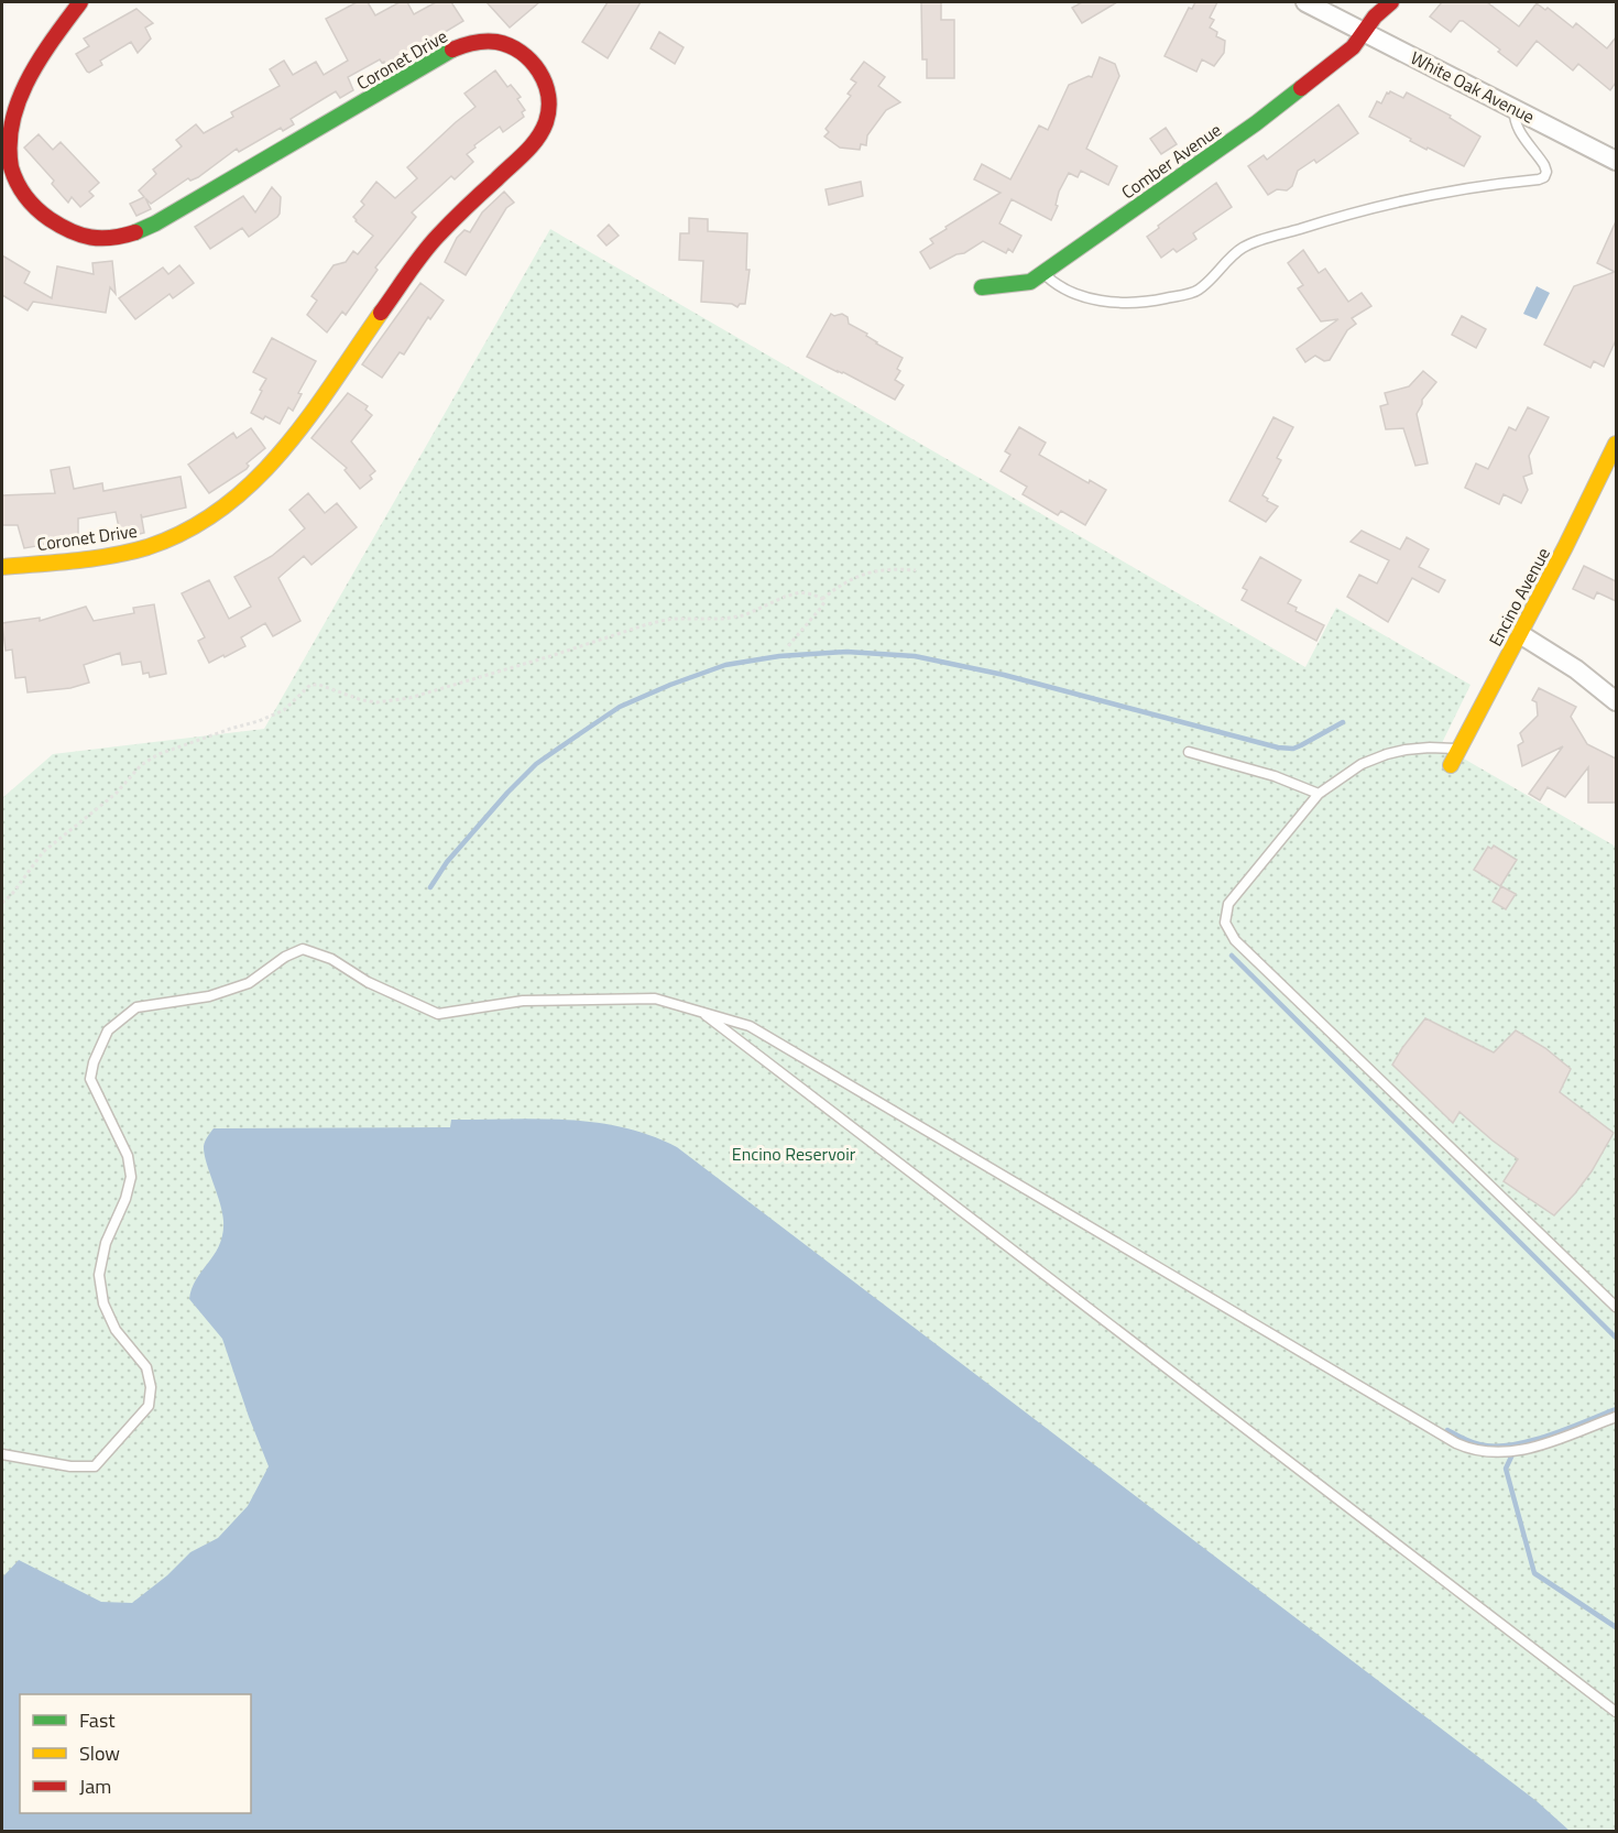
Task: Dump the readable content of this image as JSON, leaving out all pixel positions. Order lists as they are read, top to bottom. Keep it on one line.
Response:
{"streets":{"street":["Coronet Drive","White Oak Avenue","Comber Avenue","Encino Avenue"]},"crossings":[["White Oak Avenue","Comber Avenue"]],"parks":["Encino Reservoir"],"legend":["Fast","Slow","Jam"]}
